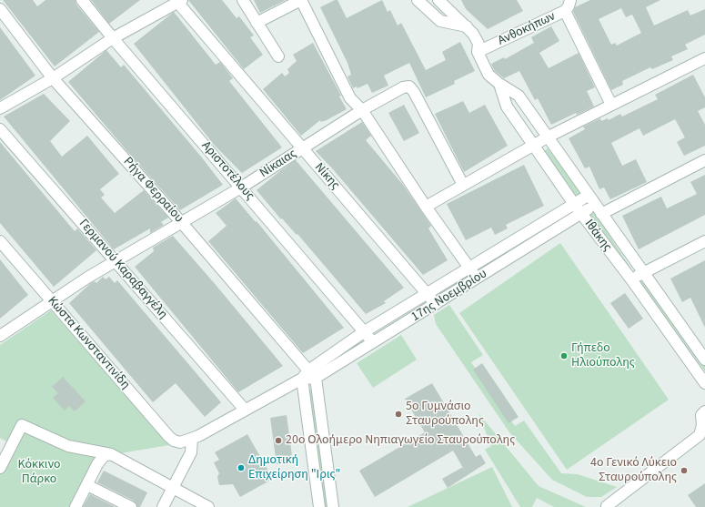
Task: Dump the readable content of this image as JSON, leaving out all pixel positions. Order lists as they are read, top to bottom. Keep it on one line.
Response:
{"streets":{"street":["Ανθοκήπων","Νίκαιας","Αριστοτέλους","Νίκης","Ρήγα Φερραίου","Ιθάκης","Γερμανού Καραβαγγέλη","17ης Νοεμβρίου","Κώστα Κωνσταντινίδη"]},"crossings":[["Ανθοκήπων","Ιθάκης"],["Νίκαιας","Αριστοτέλους"],["Νίκαιας","Νίκης"],["Νίκαιας","Ρήγα Φερραίου"],["Νίκαιας","Γερμανού Καραβαγγέλη"],["Νίκαιας","Κώστα Κωνσταντινίδη"],["Αριστοτέλους","17ης Νοεμβρίου"],["Νίκης","17ης Νοεμβρίου"],["Ρήγα Φερραίου","17ης Νοεμβρίου"],["Ιθάκης","17ης Νοεμβρίου"],["Γερμανού Καραβαγγέλη","17ης Νοεμβρίου"],["17ης Νοεμβρίου","Κώστα Κωνσταντινίδη"]],"parks":["Κόκκινο Πάρκο"],"places":["Γήπεδο Ηλιούπολης","5ο Γυμνάσιο Σταυρούπολης","20ο Ολοήμερο Νηπιαγωγείο Σταυρούπολης","Δημοτική Επιχείρηση \"Ιρις\"","4ο Γενικό Λύκειο Σταυρούπολης"]}
